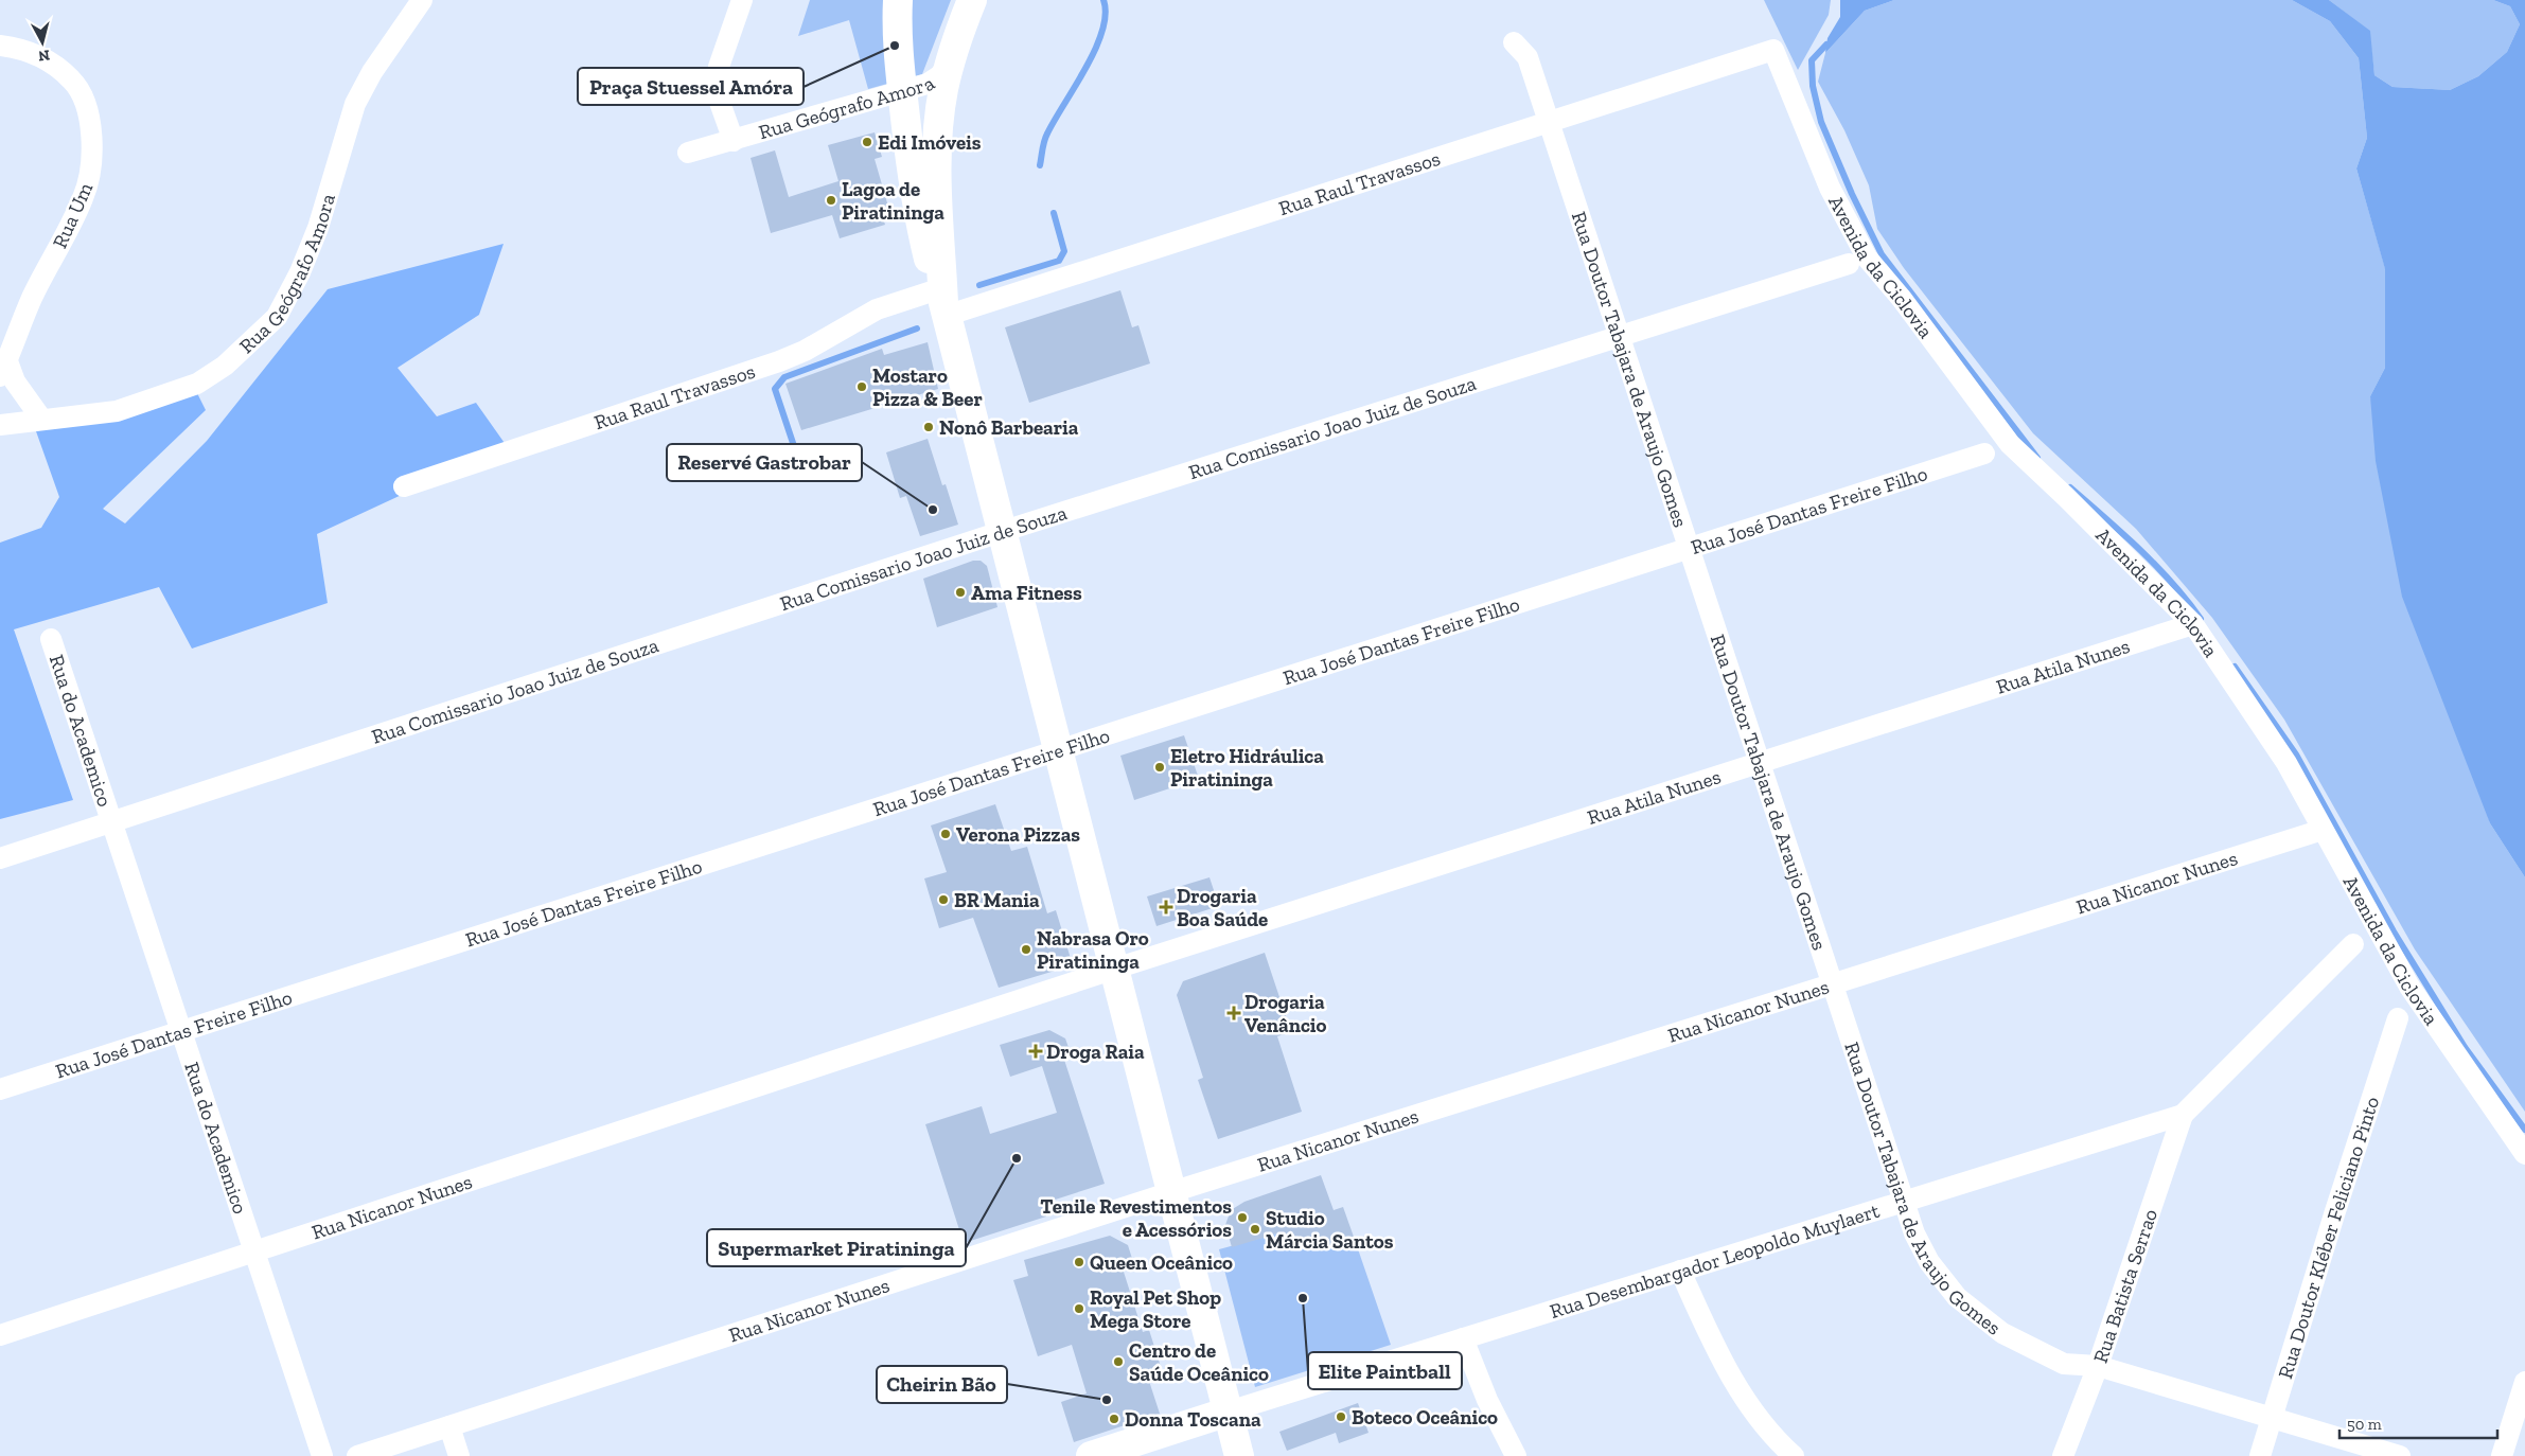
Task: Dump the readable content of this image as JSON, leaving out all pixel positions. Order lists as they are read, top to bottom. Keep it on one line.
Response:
{"streets":{"street":["Rua Geógrafo Amora","Rua Raul Travassos","Rua Um","Avenida da Ciclovia","Rua Doutor Tabajara de Araujo Gomes","Rua Comissario Joao Juiz de Souza","Rua José Dantas Freire Filho","Rua Atila Nunes","Rua do Academico","Rua Nicanor Nunes","Rua Doutor Kléber Feliciano Pinto","Rua Desembargador Leopoldo Muylaert","Rua Batista Serrao"]},"crossings":[["Rua Raul Travassos","Avenida da Ciclovia"],["Rua Raul Travassos","Rua Doutor Tabajara de Araujo Gomes"],["Avenida da Ciclovia","Rua Atila Nunes"],["Avenida da Ciclovia","Rua Nicanor Nunes"],["Rua Doutor Tabajara de Araujo Gomes","Rua Comissario Joao Juiz de Souza"],["Rua Doutor Tabajara de Araujo Gomes","Rua José Dantas Freire Filho"],["Rua Doutor Tabajara de Araujo Gomes","Rua Atila Nunes"],["Rua Doutor Tabajara de Araujo Gomes","Rua Nicanor Nunes"],["Rua Doutor Tabajara de Araujo Gomes","Rua Doutor Kléber Feliciano Pinto"],["Rua Doutor Tabajara de Araujo Gomes","Rua Desembargador Leopoldo Muylaert"],["Rua Doutor Tabajara de Araujo Gomes","Rua Batista Serrao"],["Rua Comissario Joao Juiz de Souza","Rua do Academico"],["Rua José Dantas Freire Filho","Rua do Academico"],["Rua Atila Nunes","Rua Nicanor Nunes"],["Rua do Academico","Rua Nicanor Nunes"],["Rua Desembargador Leopoldo Muylaert","Rua Batista Serrao"]],"places":{"other":["Praça Stuessel Amóra","Edi Imóveis","Lagoa de Piratininga","Mostaro Pizza & Beer","Nonô Barbearia","Reservé Gastrobar","Ama Fitness","Eletro Hidráulica Piratininga","Verona Pizzas","BR Mania","Nabrasa Oro Piratininga","Supermarket Piratininga","Tenile Revestimentos e Acessórios","Studio Márcia Santos","Queen Oceânico","Elite Paintball","Royal Pet Shop Mega Store","Centro de Saúde Oceânico","Cheirin Bão","Boteco Oceânico","Donna Toscana"],"health":["Drogaria Boa Saúde","Drogaria Venâncio","Droga Raia"]},"scale_bar":"50 m","north":"bottom"}
